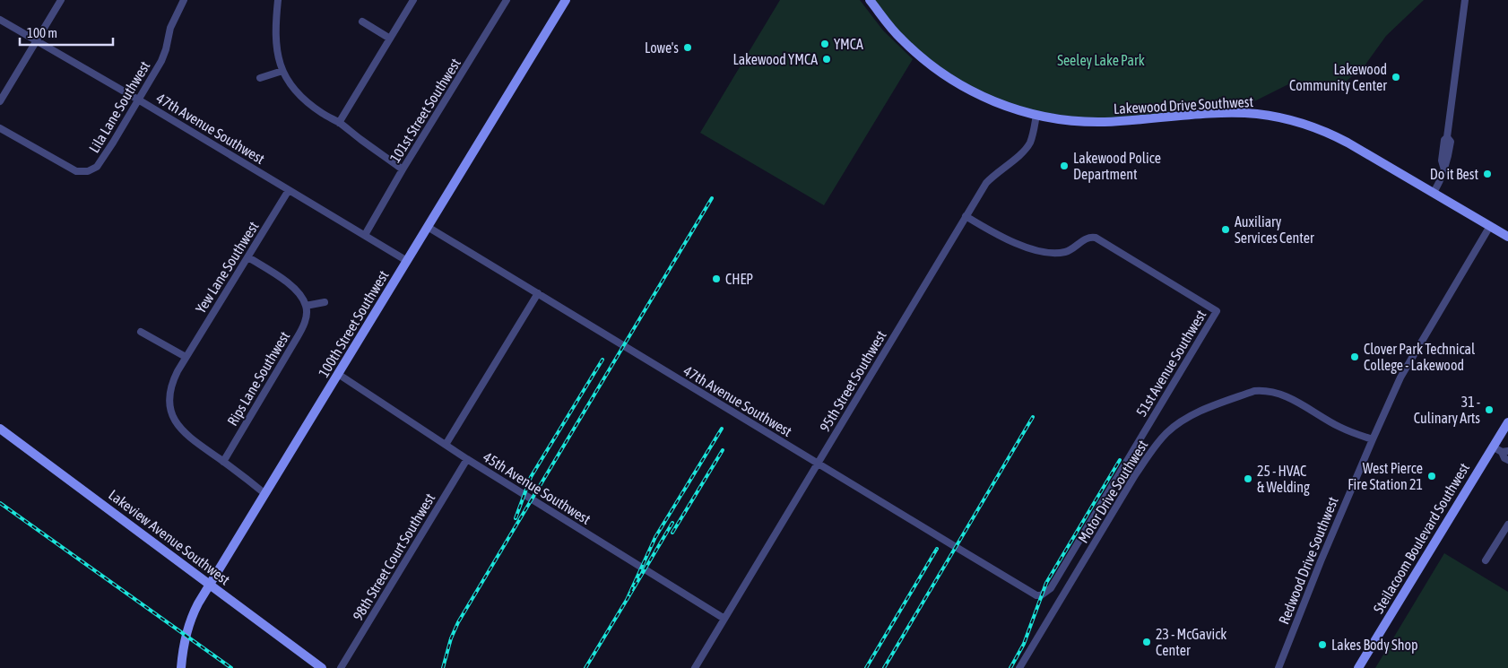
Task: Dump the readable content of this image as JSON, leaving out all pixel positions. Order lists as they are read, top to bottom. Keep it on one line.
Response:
{"streets":{"main road":["Lakewood Drive Southwest","100th Street Southwest","Lakeview Avenue Southwest","Steilacoom Boulevard Southwest"],"street":["Lila Lane Southwest","101st Street Southwest","47th Avenue Southwest","Yew Lane Southwest","51st Avenue Southwest","Rips Lane Southwest","95th Street Southwest","45th Avenue Southwest","Motor Drive Southwest","98th Street Court Southwest","Redwood Drive Southwest"]},"crossings":[["Lakewood Drive Southwest","95th Street Southwest"],["Lakewood Drive Southwest","Redwood Drive Southwest"],["Lila Lane Southwest","47th Avenue Southwest"],["101st Street Southwest","47th Avenue Southwest"],["47th Avenue Southwest","Yew Lane Southwest"],["47th Avenue Southwest","100th Street Southwest"],["47th Avenue Southwest","51st Avenue Southwest"],["47th Avenue Southwest","95th Street Southwest"],["Yew Lane Southwest","100th Street Southwest"],["Yew Lane Southwest","Rips Lane Southwest"],["100th Street Southwest","45th Avenue Southwest"],["100th Street Southwest","Lakeview Avenue Southwest"],["51st Avenue Southwest","95th Street Southwest"],["95th Street Southwest","45th Avenue Southwest"],["45th Avenue Southwest","98th Street Court Southwest"],["Motor Drive Southwest","Redwood Drive Southwest"]],"parks":["Seeley Lake Park"],"places":["YMCA","Lowe's","Lakewood YMCA","Lakewood Community Center","Lakewood Police Department","Do it Best","Auxiliary Services Center","CHEP","Clover Park Technical College - Lakewood","31 - Culinary Arts","West Pierce Fire Station 21","25 - HVAC & Welding","23 - McGavick Center","Lakes Body Shop"],"scale_bar":"100 m"}
